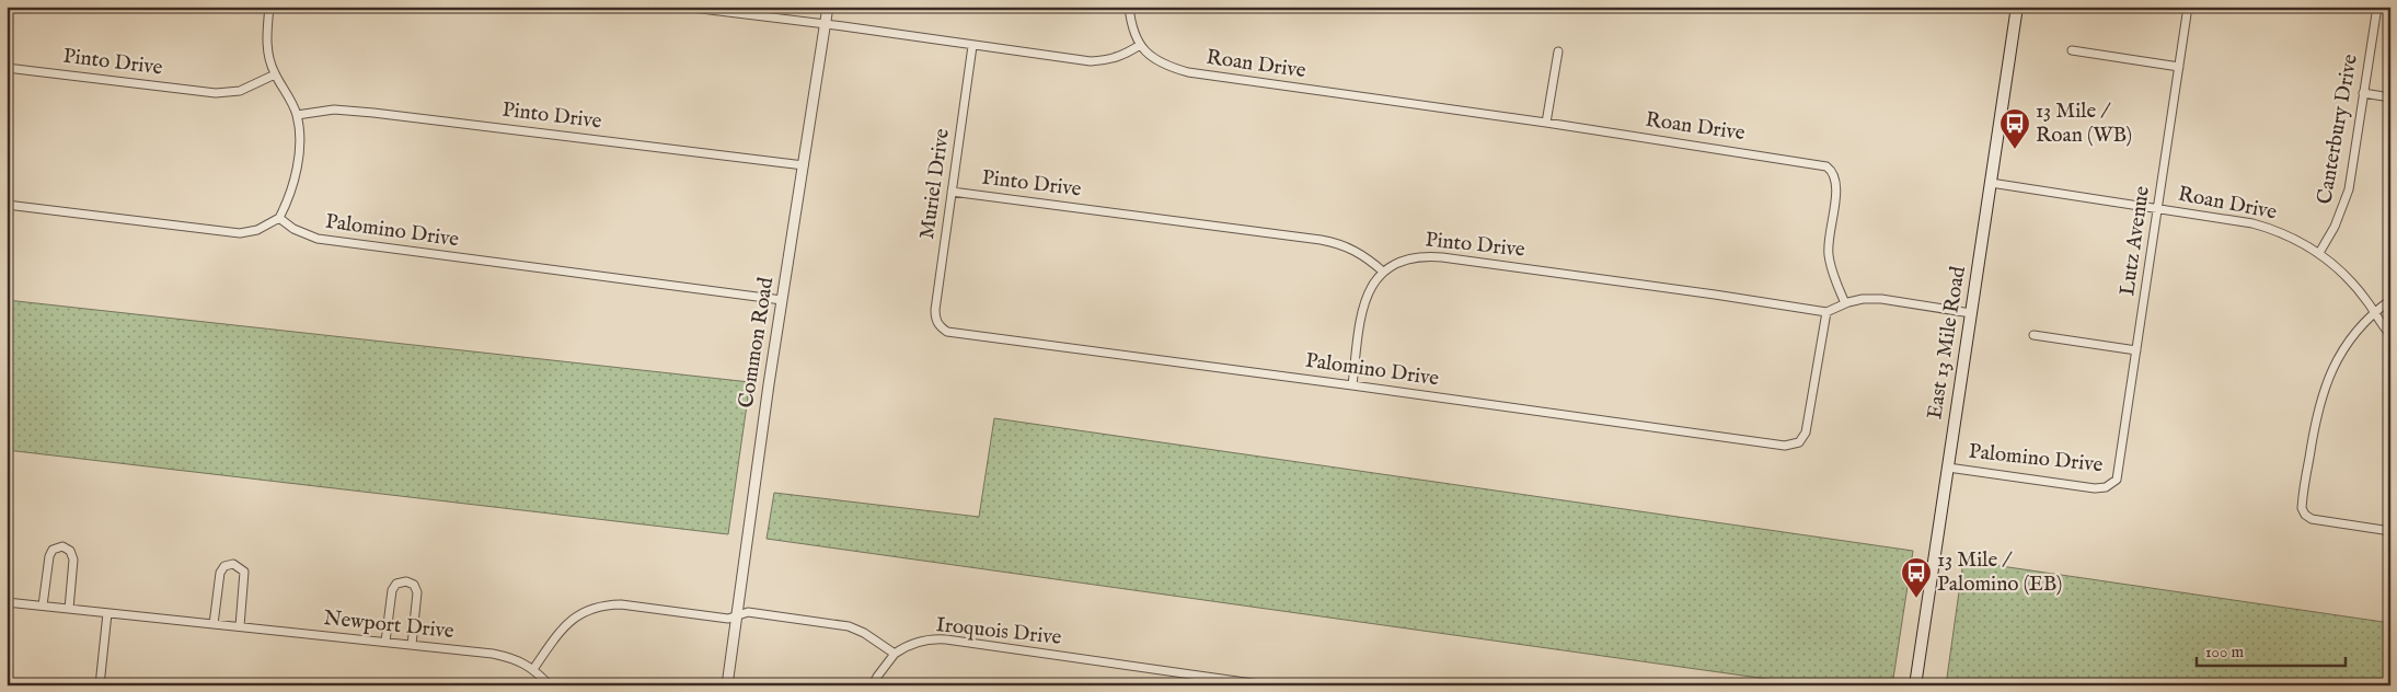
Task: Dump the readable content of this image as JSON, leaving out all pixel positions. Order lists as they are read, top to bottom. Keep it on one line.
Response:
{"streets":{"main road":["East 13 Mile Road"],"street":["Pinto Drive","Roan Drive","Canterbury Drive","Muriel Drive","Palomino Drive","Lutz Avenue","Common Road","Newport Drive","Iroquois Drive"]},"crossings":[["Pinto Drive","Muriel Drive"],["Pinto Drive","Palomino Drive"],["Pinto Drive","Common Road"],["Roan Drive","Canterbury Drive"],["Roan Drive","Lutz Avenue"],["Roan Drive","East 13 Mile Road"],["Muriel Drive","Palomino Drive"],["Palomino Drive","Lutz Avenue"],["Palomino Drive","Common Road"],["Palomino Drive","East 13 Mile Road"]],"places":{"bus stop":["13 Mile / Roan (WB)","13 Mile / Palomino (EB)"]},"scale_bar":"100 m"}
